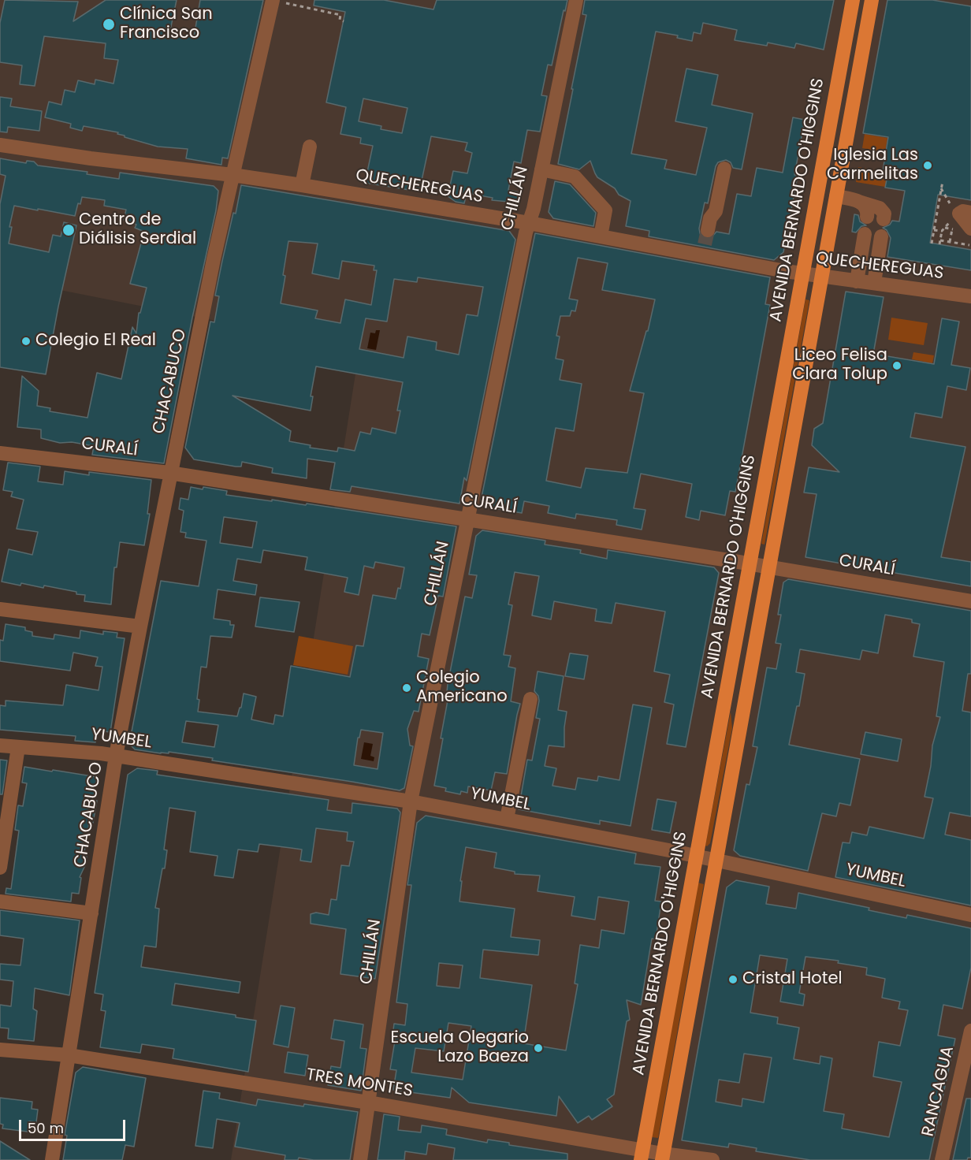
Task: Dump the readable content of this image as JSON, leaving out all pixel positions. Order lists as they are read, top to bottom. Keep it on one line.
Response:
{"streets":{"main road":["AVENIDA BERNARDO O'HIGGINS"],"street":["QUECHEREGUAS","CHILLÁN","CHACABUCO","CURALÍ","YUMBEL","TRES MONTES","RANCAGUA"]},"crossings":[["QUECHEREGUAS","CHILLÁN"],["QUECHEREGUAS","AVENIDA BERNARDO O'HIGGINS"],["QUECHEREGUAS","CHACABUCO"],["CHILLÁN","CURALÍ"],["CHILLÁN","YUMBEL"],["CHILLÁN","TRES MONTES"],["AVENIDA BERNARDO O'HIGGINS","CURALÍ"],["AVENIDA BERNARDO O'HIGGINS","YUMBEL"],["AVENIDA BERNARDO O'HIGGINS","TRES MONTES"],["CHACABUCO","CURALÍ"],["CHACABUCO","YUMBEL"],["CHACABUCO","TRES MONTES"]],"places":["Clínica San Francisco","Iglesia Las Carmelitas","Centro de Diálisis Serdial","Colegio El Real","Liceo Felisa Clara Tolup","Colegio Americano","Cristal Hotel","Escuela Olegario Lazo Baeza"],"scale_bar":"50 m"}
